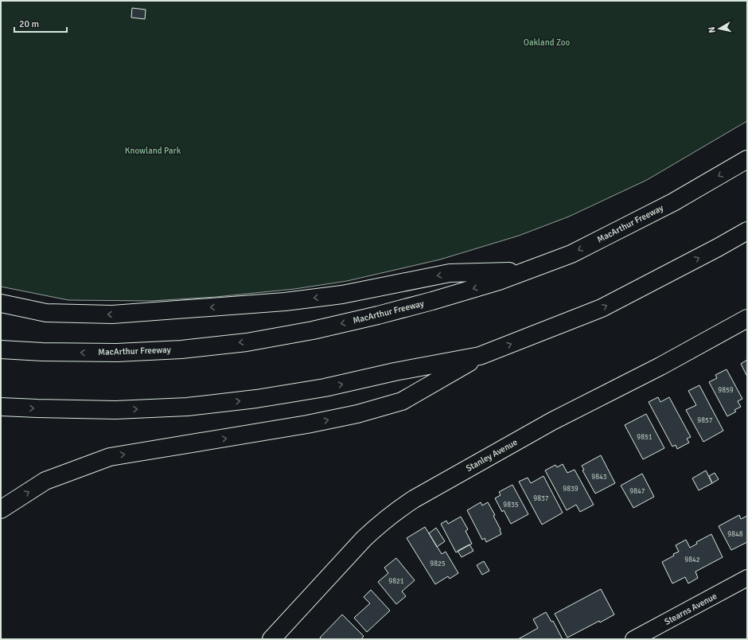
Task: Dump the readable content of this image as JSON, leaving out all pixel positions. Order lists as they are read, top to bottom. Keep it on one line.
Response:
{"streets":{"main road":["MacArthur Freeway","Stanley Avenue"],"street":["Stearns Avenue"]},"parks":["Oakland Zoo","Knowland Park"],"house_numbers":["9859","9857","9851","9843","9839","9847","9837","9835","9848","9842","9825","9821"],"scale_bar":"20 m","north":"left"}
